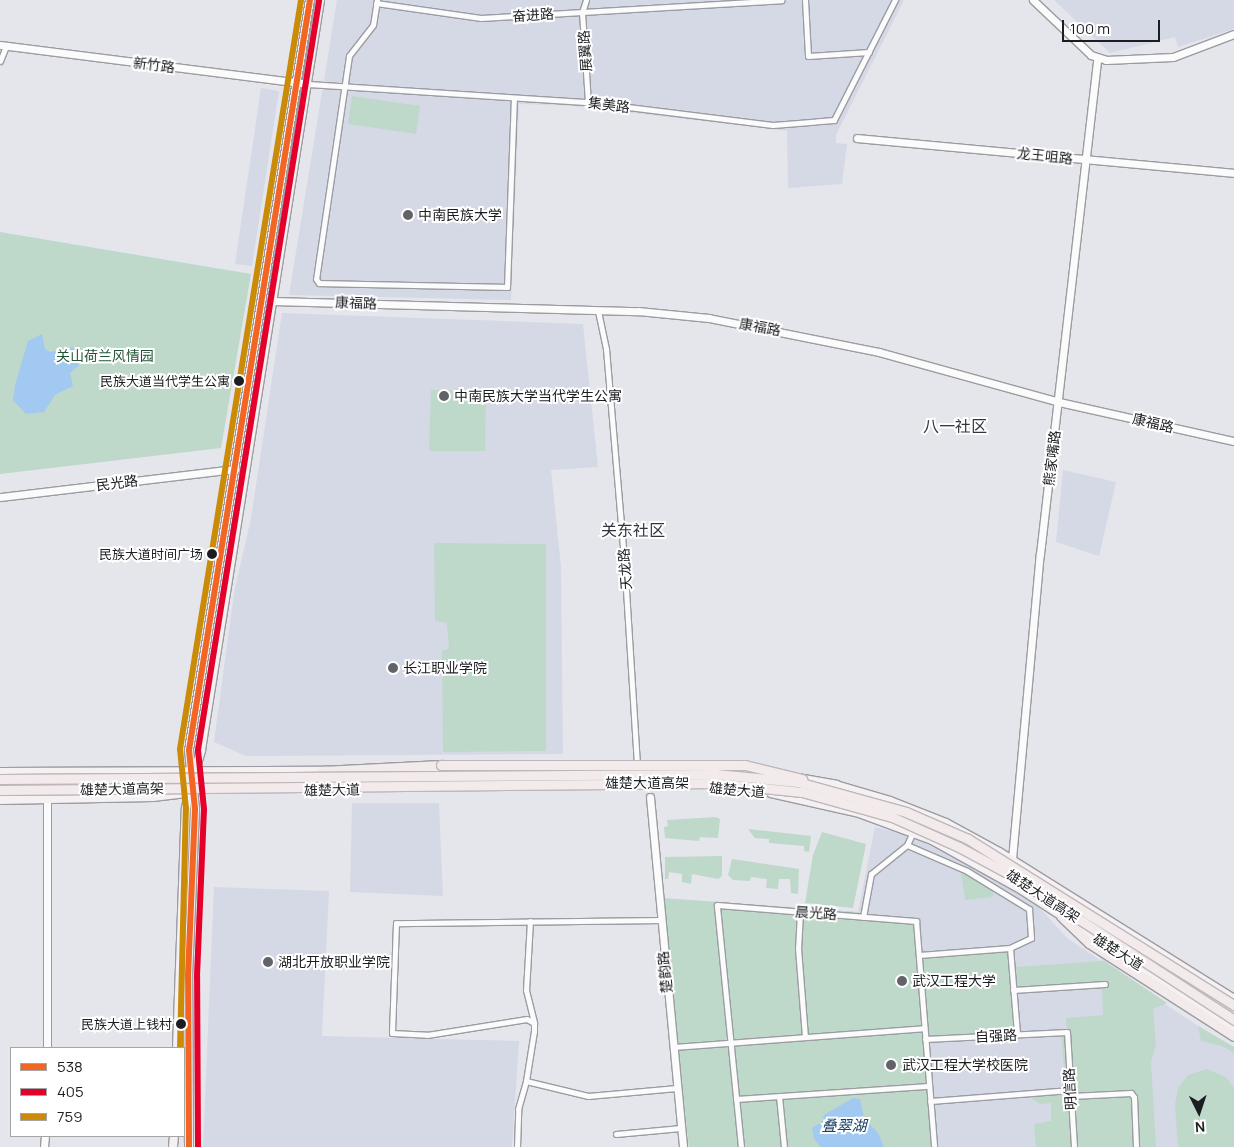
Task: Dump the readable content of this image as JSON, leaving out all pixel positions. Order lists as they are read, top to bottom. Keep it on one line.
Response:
{"streets":{"highway":["雄楚大道高架"],"main road":["雄楚大道"],"street":["奋进路","展翼路","新竹路","集美路","龙王咀路","康福路","熊家嘴路","民光路","天龙路","晨光路","楚韵路","自强路","明信路"]},"crossings":[["奋进路","展翼路"],["展翼路","集美路"],["新竹路","集美路"],["龙王咀路","熊家嘴路"],["康福路","熊家嘴路"],["康福路","天龙路"],["熊家嘴路","雄楚大道"],["天龙路","雄楚大道"],["自强路","明信路"]],"districts":["八一社区","关东社区"],"water":["叠翠湖"],"parks":["关山荷兰风情园"],"places":["中南民族大学","民族大道当代学生公寓","中南民族大学当代学生公寓","民族大道时间广场","长江职业学院","湖北开放职业学院","武汉工程大学","民族大道上钱村","武汉工程大学校医院"],"lines":["transit line 538","transit line 759","transit line 405"],"legend":["538","405","759"],"scale_bar":"100 m","north":"bottom"}
